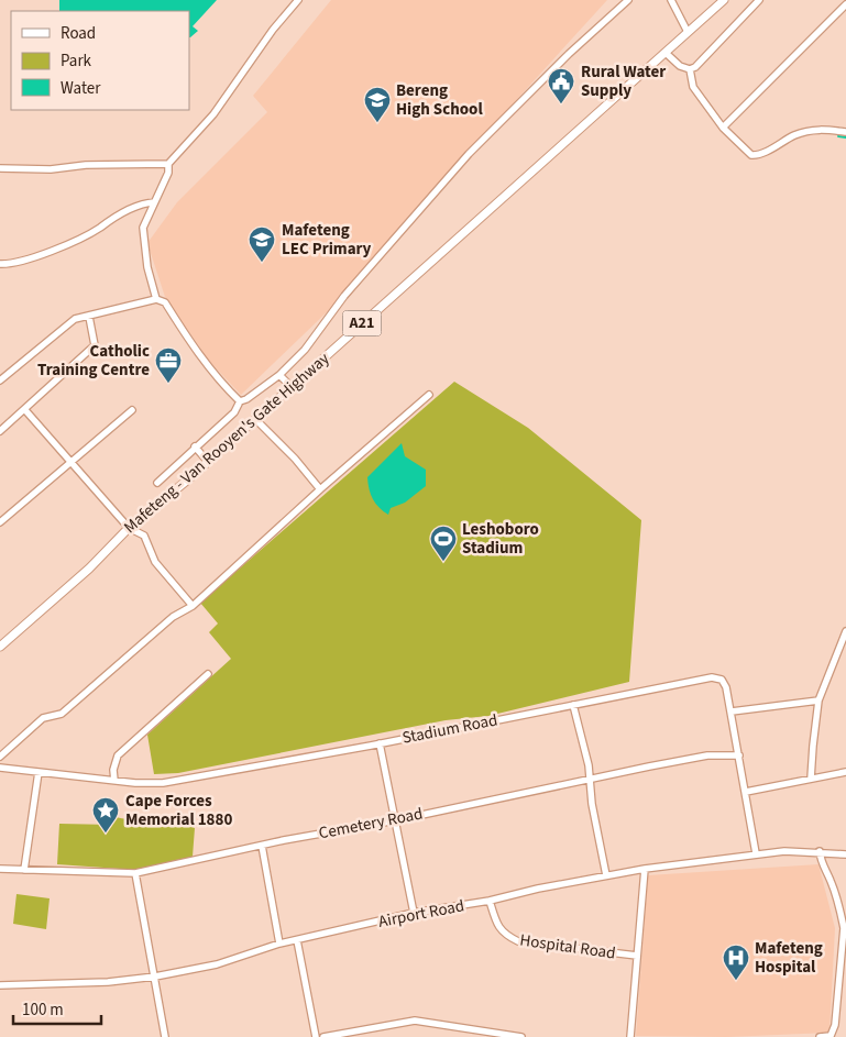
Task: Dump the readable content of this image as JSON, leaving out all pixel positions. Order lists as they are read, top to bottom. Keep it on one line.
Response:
{"streets":{"main road":["A21","Mafeteng - Van Rooyen's Gate Highway"],"street":["Stadium Road","Cemetery Road","Airport Road","Hospital Road"]},"crossings":[["Stadium Road","Cemetery Road"],["Stadium Road","Airport Road"],["Airport Road","Hospital Road"]],"places":{"public building":["Rural Water Supply"],"school or university":["Bereng High School","Mafeteng LEC Primary"],"office":["Catholic Training Centre"],"sports":["Leshoboro Stadium"],"place":["Cape Forces Memorial 1880"],"hospital":["Mafeteng Hospital"]},"legend":["Road","Park","Water"],"scale_bar":"100 m"}
